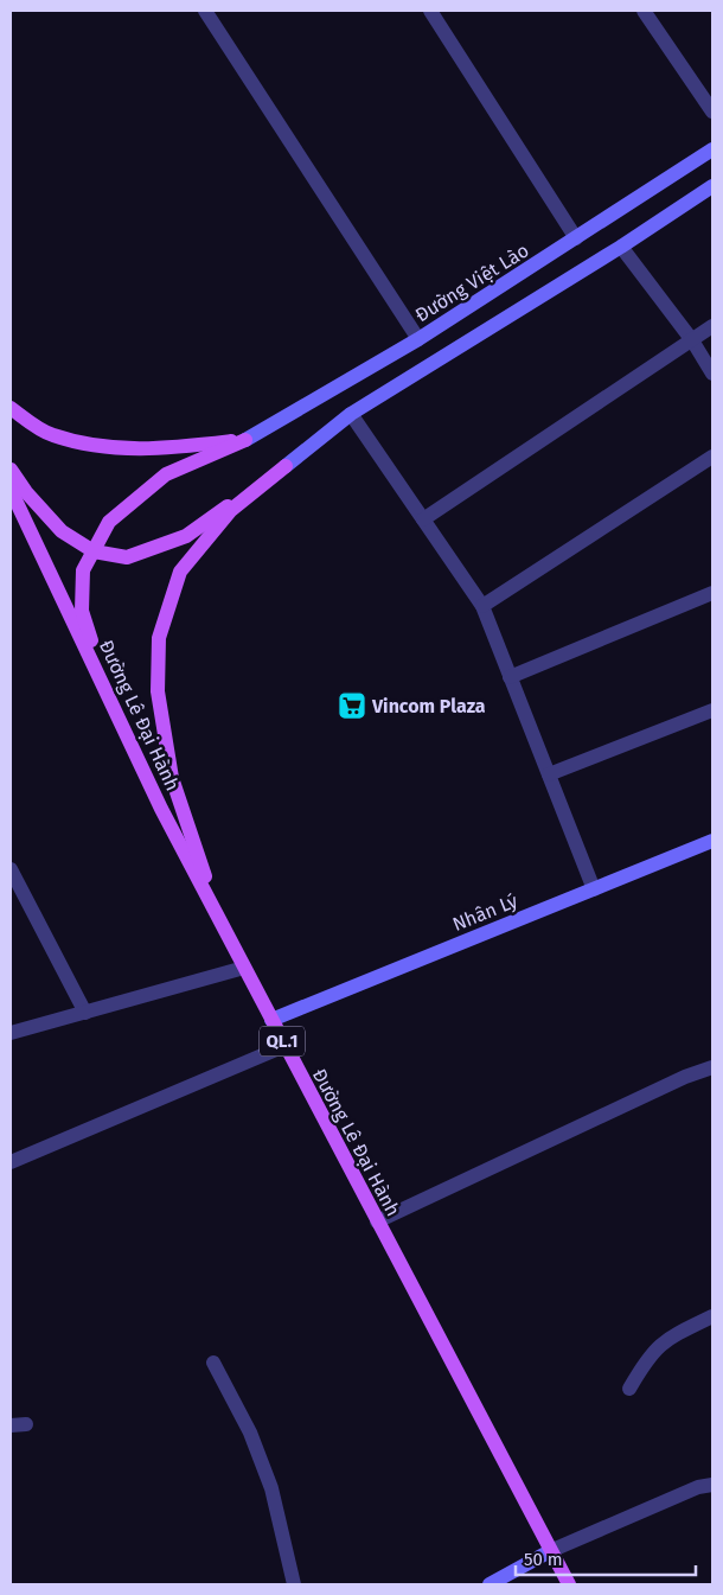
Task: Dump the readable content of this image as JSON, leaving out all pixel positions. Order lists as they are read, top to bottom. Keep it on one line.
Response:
{"streets":{"main road":["Đường Việt Lào","Đường Lê Đại Hành","Nhân Lý","QL.1"]},"crossings":[["Đường Lê Đại Hành","Nhân Lý"]],"places":{"supermarket":["Vincom Plaza"]},"scale_bar":"50 m"}
